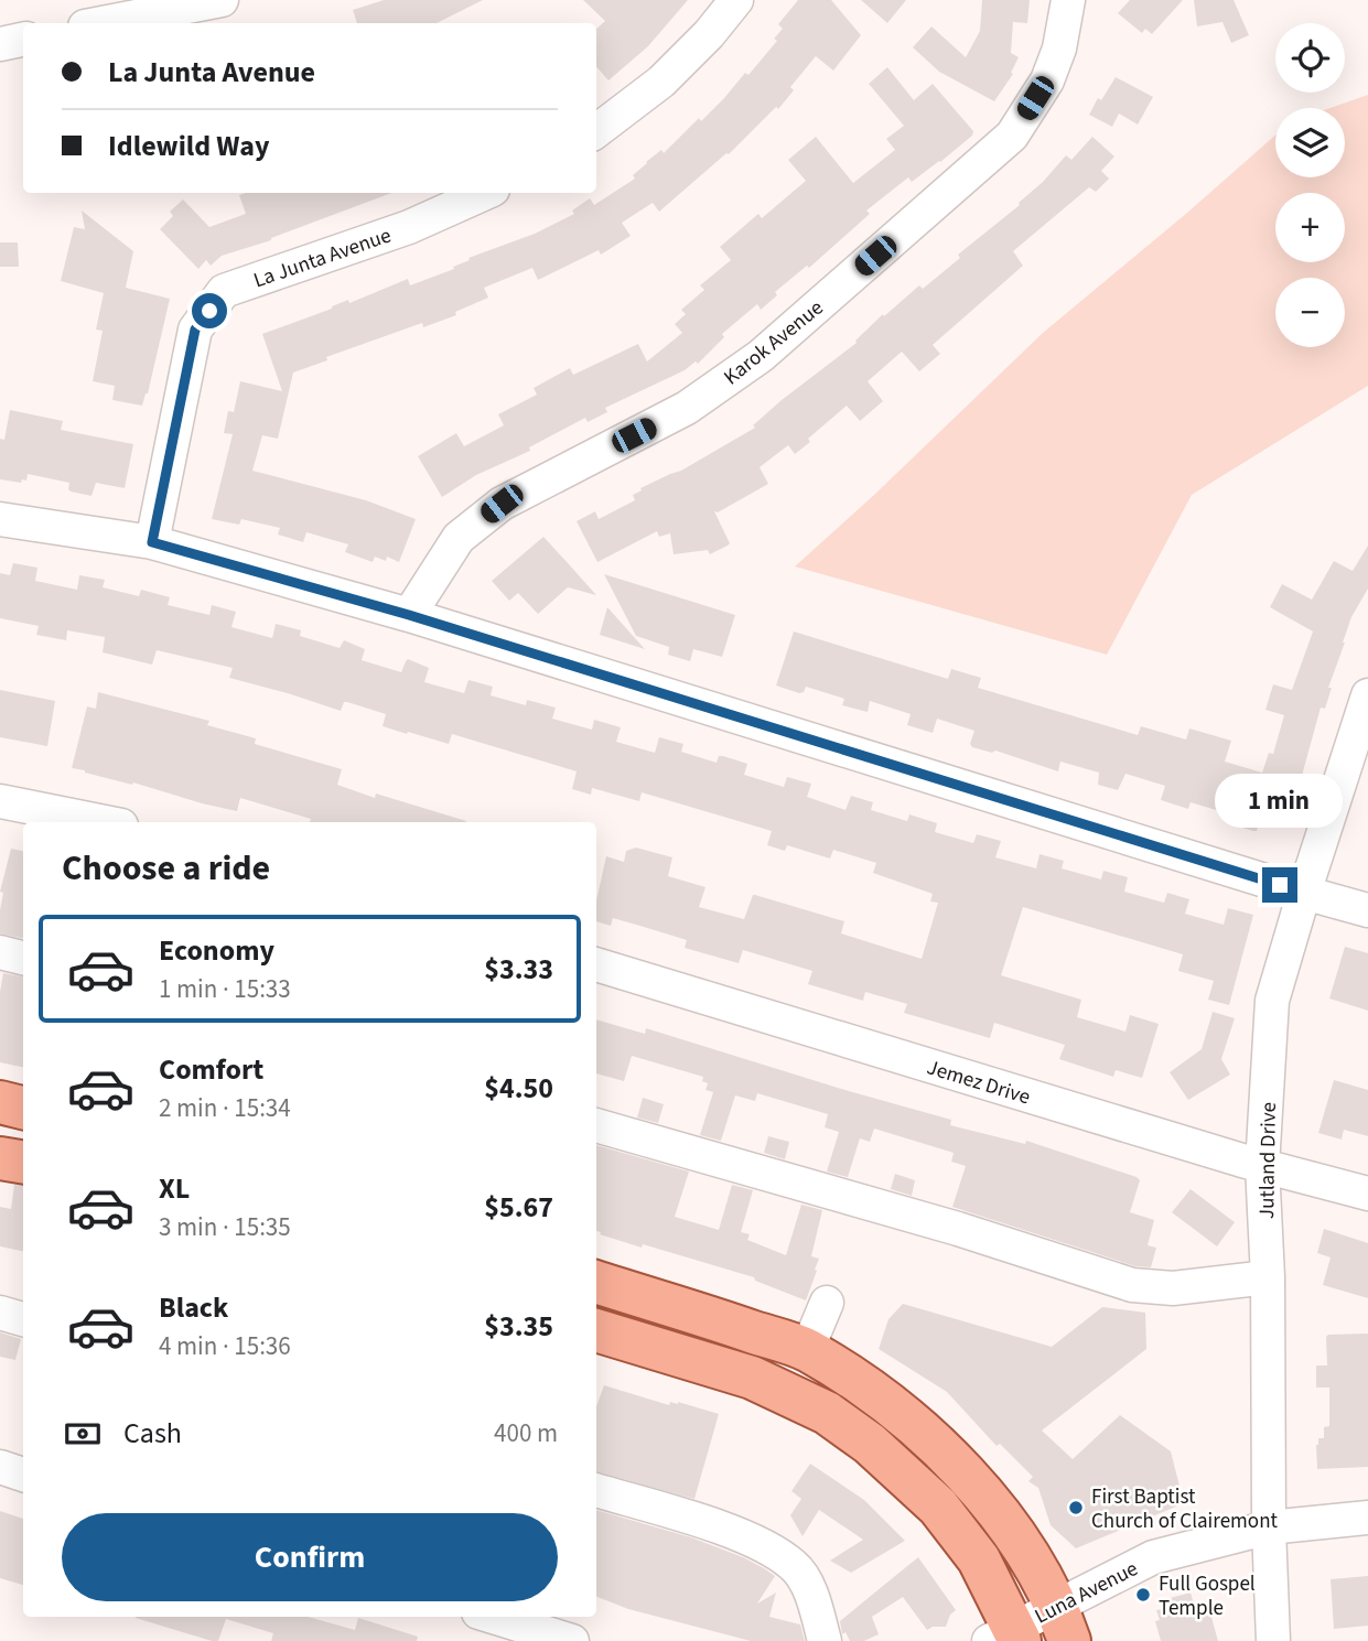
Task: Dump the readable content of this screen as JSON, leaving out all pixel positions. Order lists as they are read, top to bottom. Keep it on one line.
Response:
{"streets":{"street":["La Junta Avenue","Karok Avenue","Jemez Drive","Jutland Drive","Luna Avenue"]},"crossings":[["Jemez Drive","Jutland Drive"],["Jutland Drive","Luna Avenue"]],"places":["First Baptist Church of Clairemont","Full Gospel Temple"],"page":{"map_buttons":["+","−"],"banner":["La Junta Avenue","Idlewild Way"],"bubble":"1 min","heading":"Choose a ride","list":[{"name":"Economy","note":"1 min · 15:33","value":"$3.33"},{"name":"Comfort","note":"2 min · 15:34","value":"$4.50"},{"name":"XL","note":"3 min · 15:35","value":"$5.67"},{"name":"Black","note":"4 min · 15:36","value":"$3.35"}],"pay":["Cash","400 m"],"buttons":"Confirm"}}
